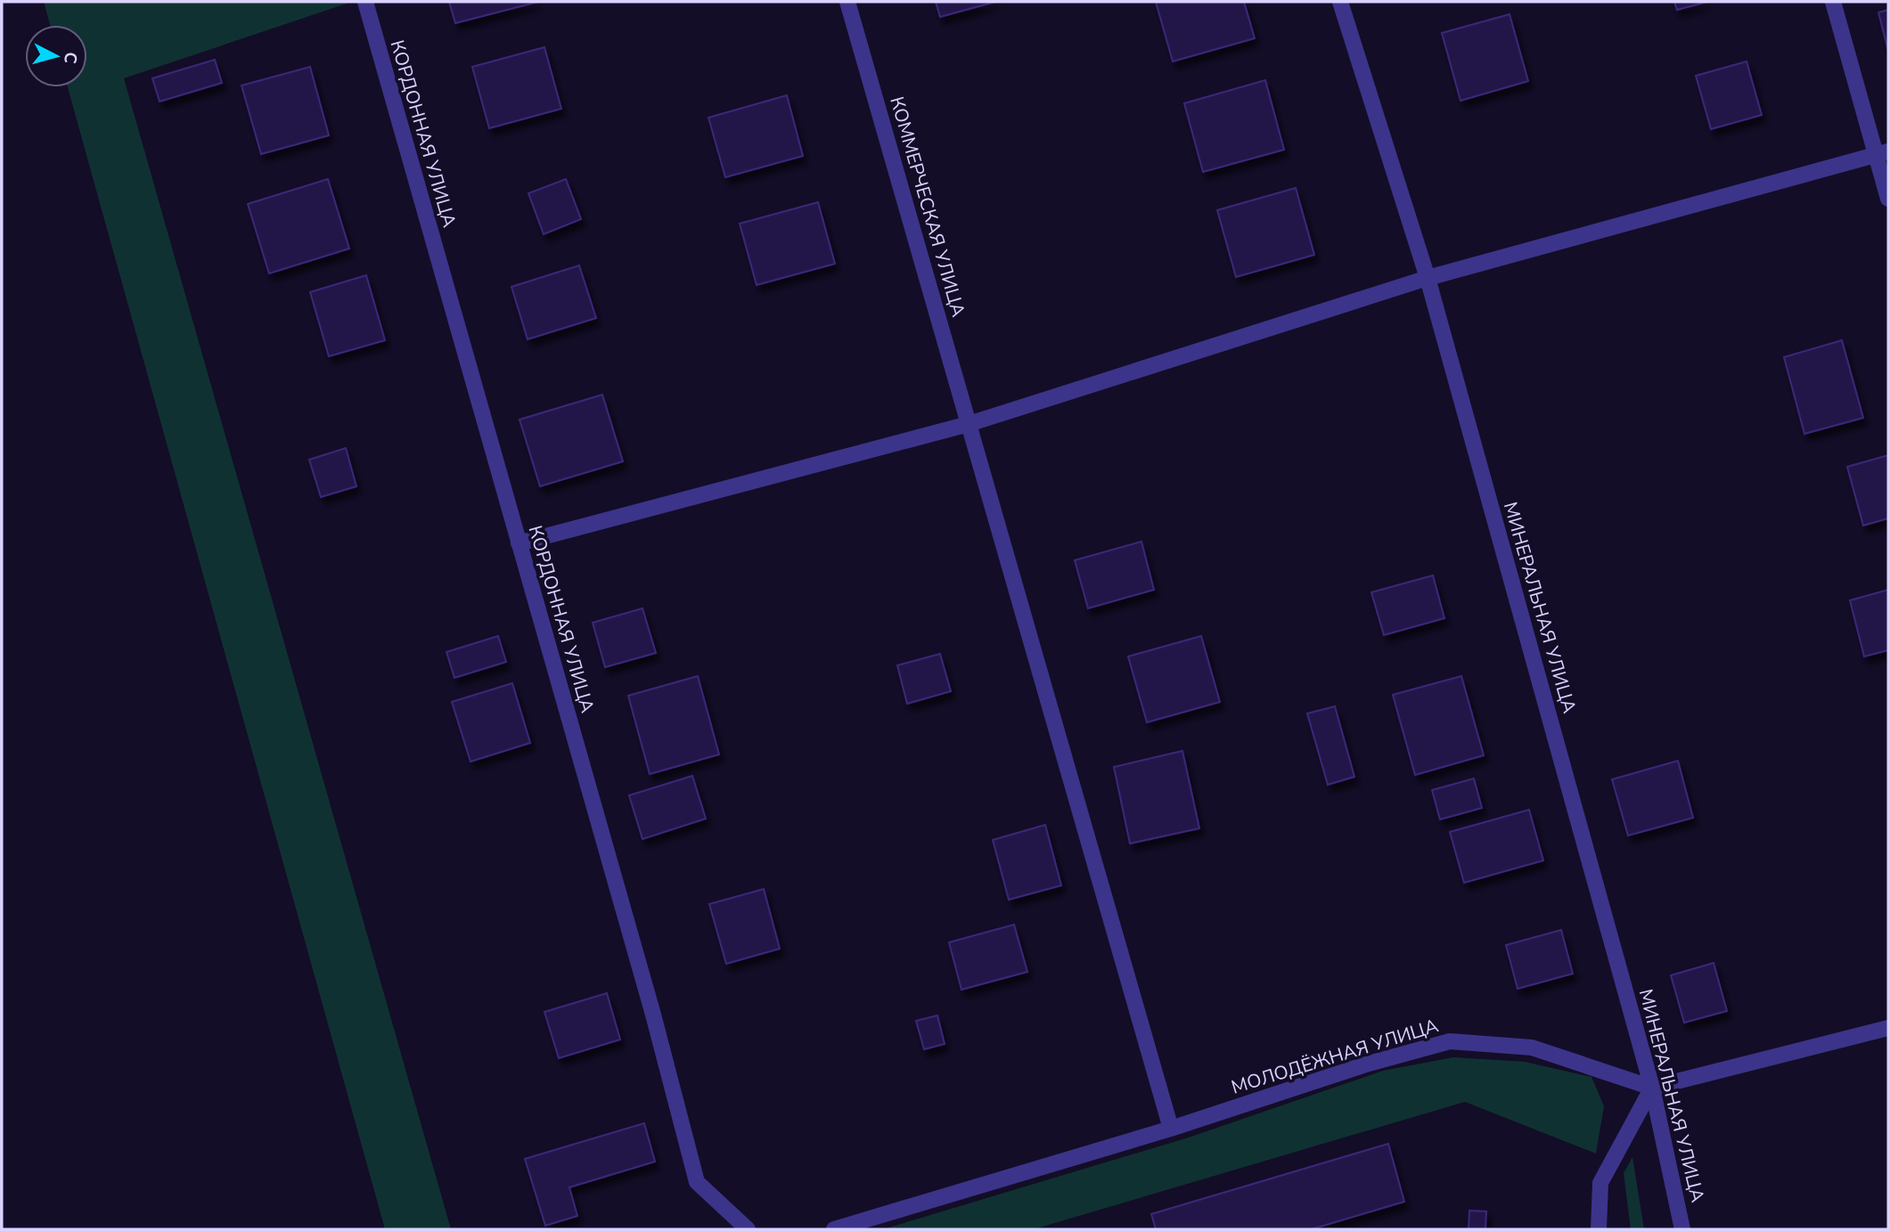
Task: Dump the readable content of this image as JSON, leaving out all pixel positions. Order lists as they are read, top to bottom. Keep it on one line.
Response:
{"streets":{"street":["КОРДОННАЯ УЛИЦА","КОММЕРЧЕСКАЯ УЛИЦА","МИНЕРАЛЬНАЯ УЛИЦА","МОЛОДЁЖНАЯ УЛИЦА"]},"crossings":[["КОММЕРЧЕСКАЯ УЛИЦА","МОЛОДЁЖНАЯ УЛИЦА"],["МИНЕРАЛЬНАЯ УЛИЦА","МОЛОДЁЖНАЯ УЛИЦА"]],"north":"right"}
